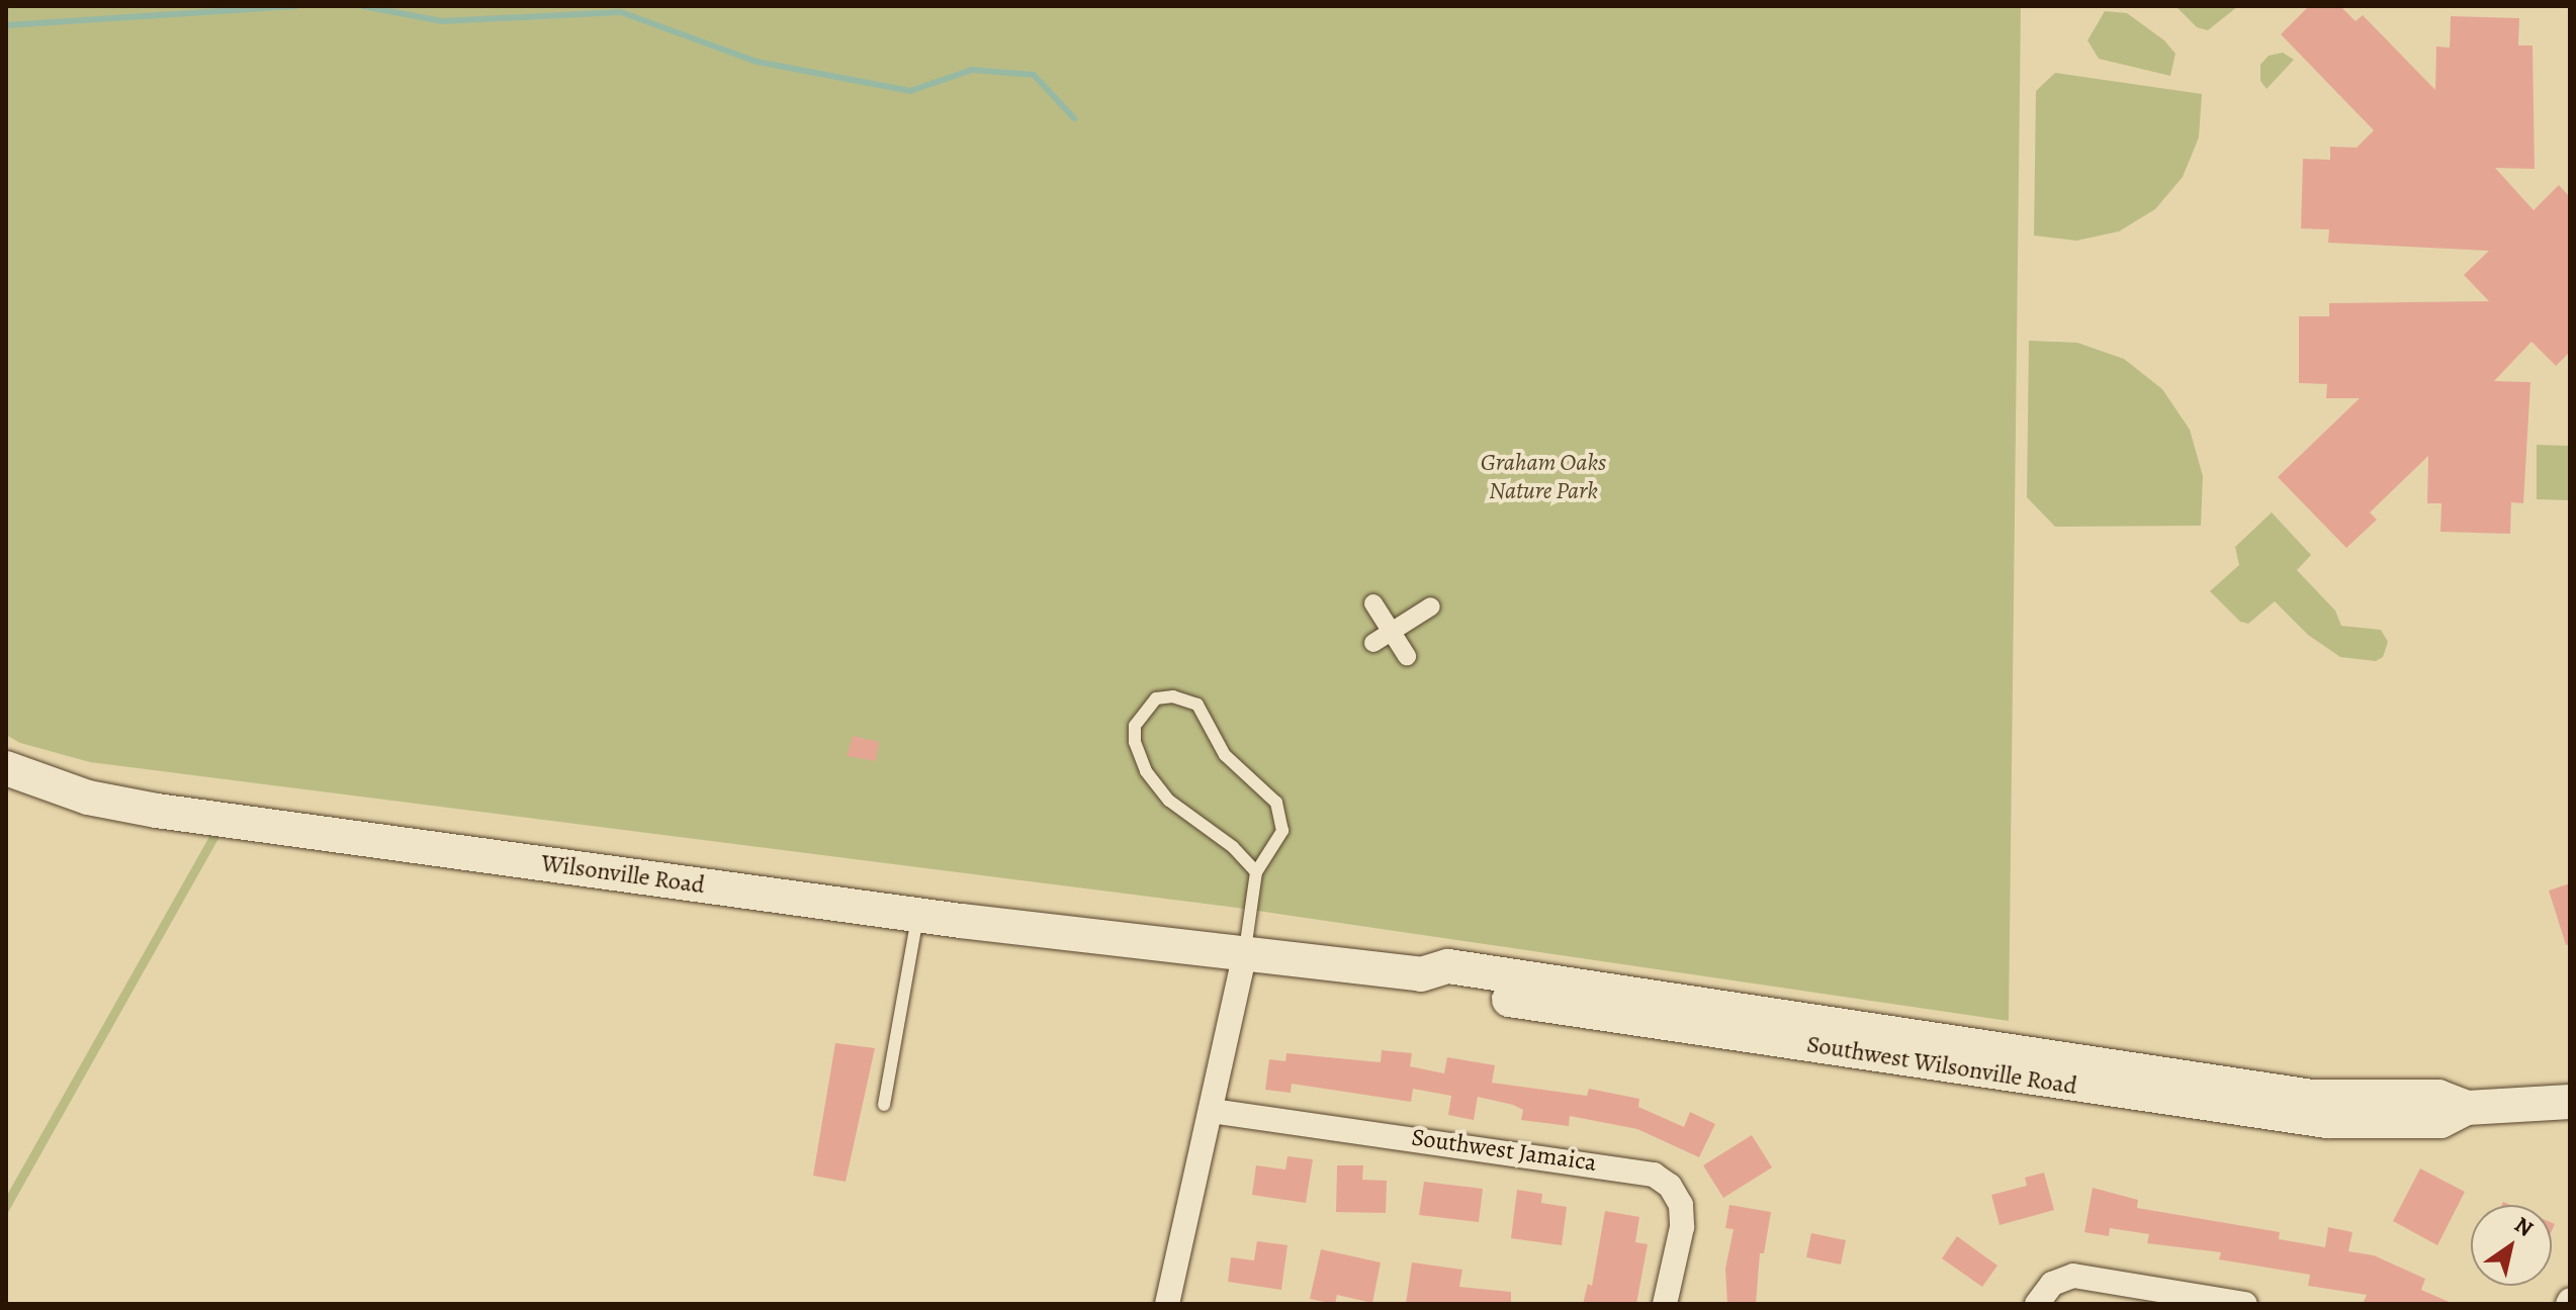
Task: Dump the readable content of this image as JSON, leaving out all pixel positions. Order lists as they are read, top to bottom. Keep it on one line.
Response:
{"streets":{"main road":["Wilsonville Road","Southwest Wilsonville Road"],"street":["Southwest Jamaica"]},"crossings":[["Wilsonville Road","Southwest Wilsonville Road"]],"parks":["Graham Oaks Nature Park"],"north":"top right"}
